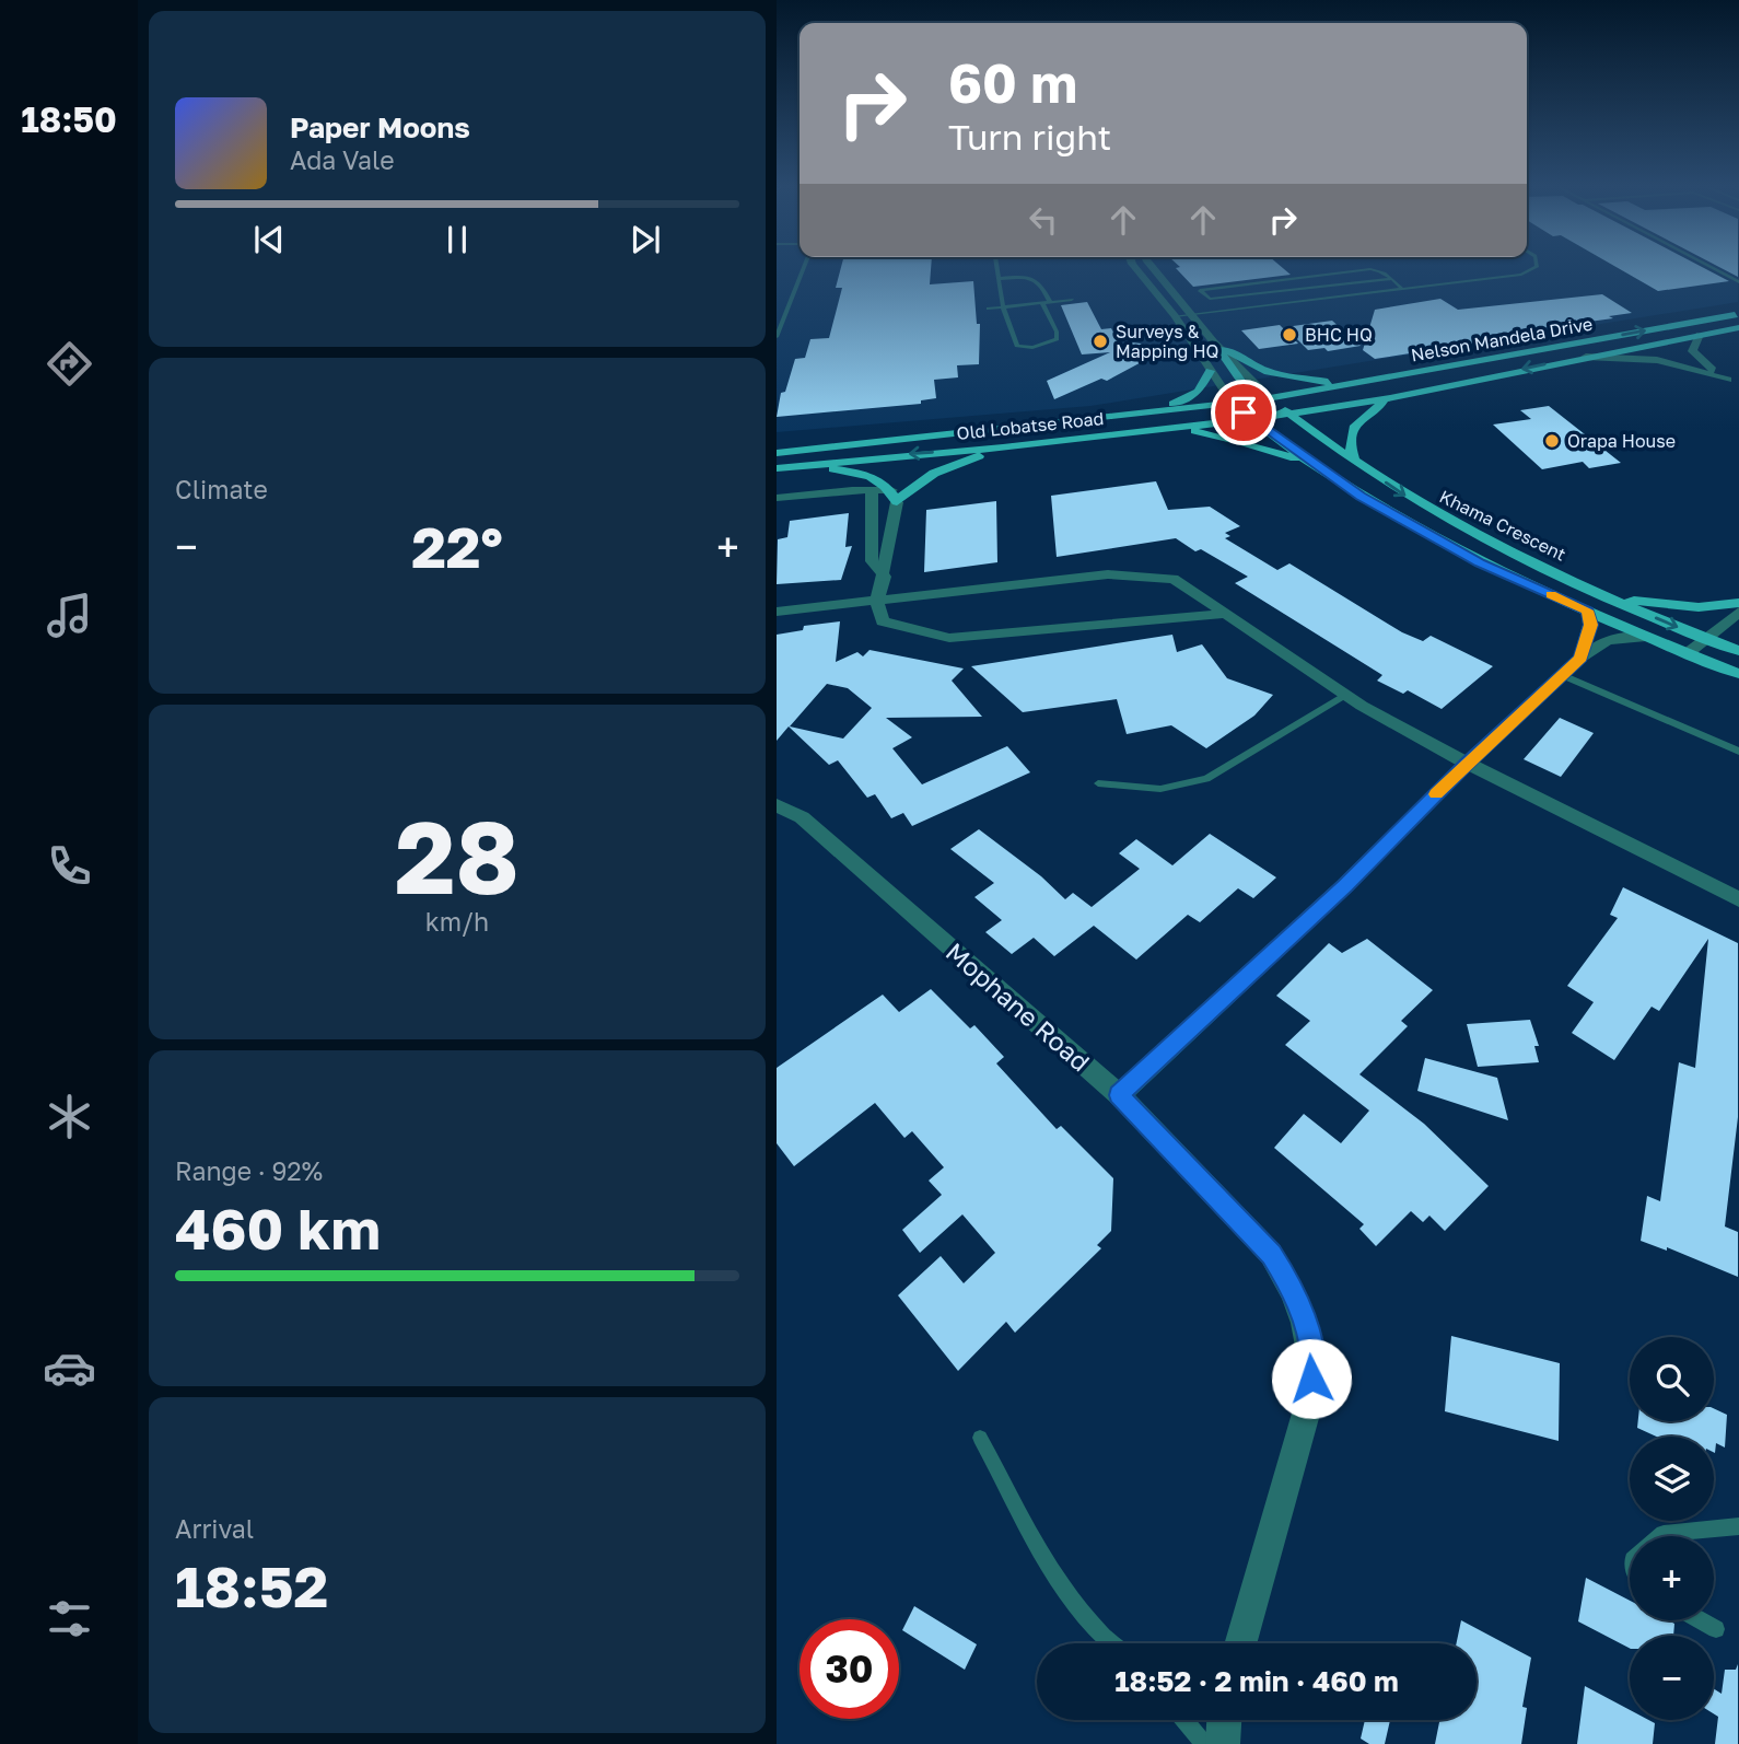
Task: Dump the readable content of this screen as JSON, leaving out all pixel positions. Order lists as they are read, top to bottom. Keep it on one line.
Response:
{"streets":{"main road":["Nelson Mandela Drive","Old Lobatse Road","Khama Crescent"],"street":["Mophane Road"]},"crossings":[["Nelson Mandela Drive","Old Lobatse Road"],["Nelson Mandela Drive","Khama Crescent"],["Old Lobatse Road","Khama Crescent"]],"places":["BHC HQ","Surveys & Mapping HQ","Orapa House"],"page":{"tabs":"18:50","turn":["60 m","Turn right"],"song":["Paper Moons","Ada Vale"],"tile":["Climate",["28","km/h"],["Range · 92%","460 km"],["Arrival","18:52"]],"heat":["−","22°","+"],"map_buttons":["+","−"],"limit":"30","trip":"18:52 · 2 min · 460 m"}}
